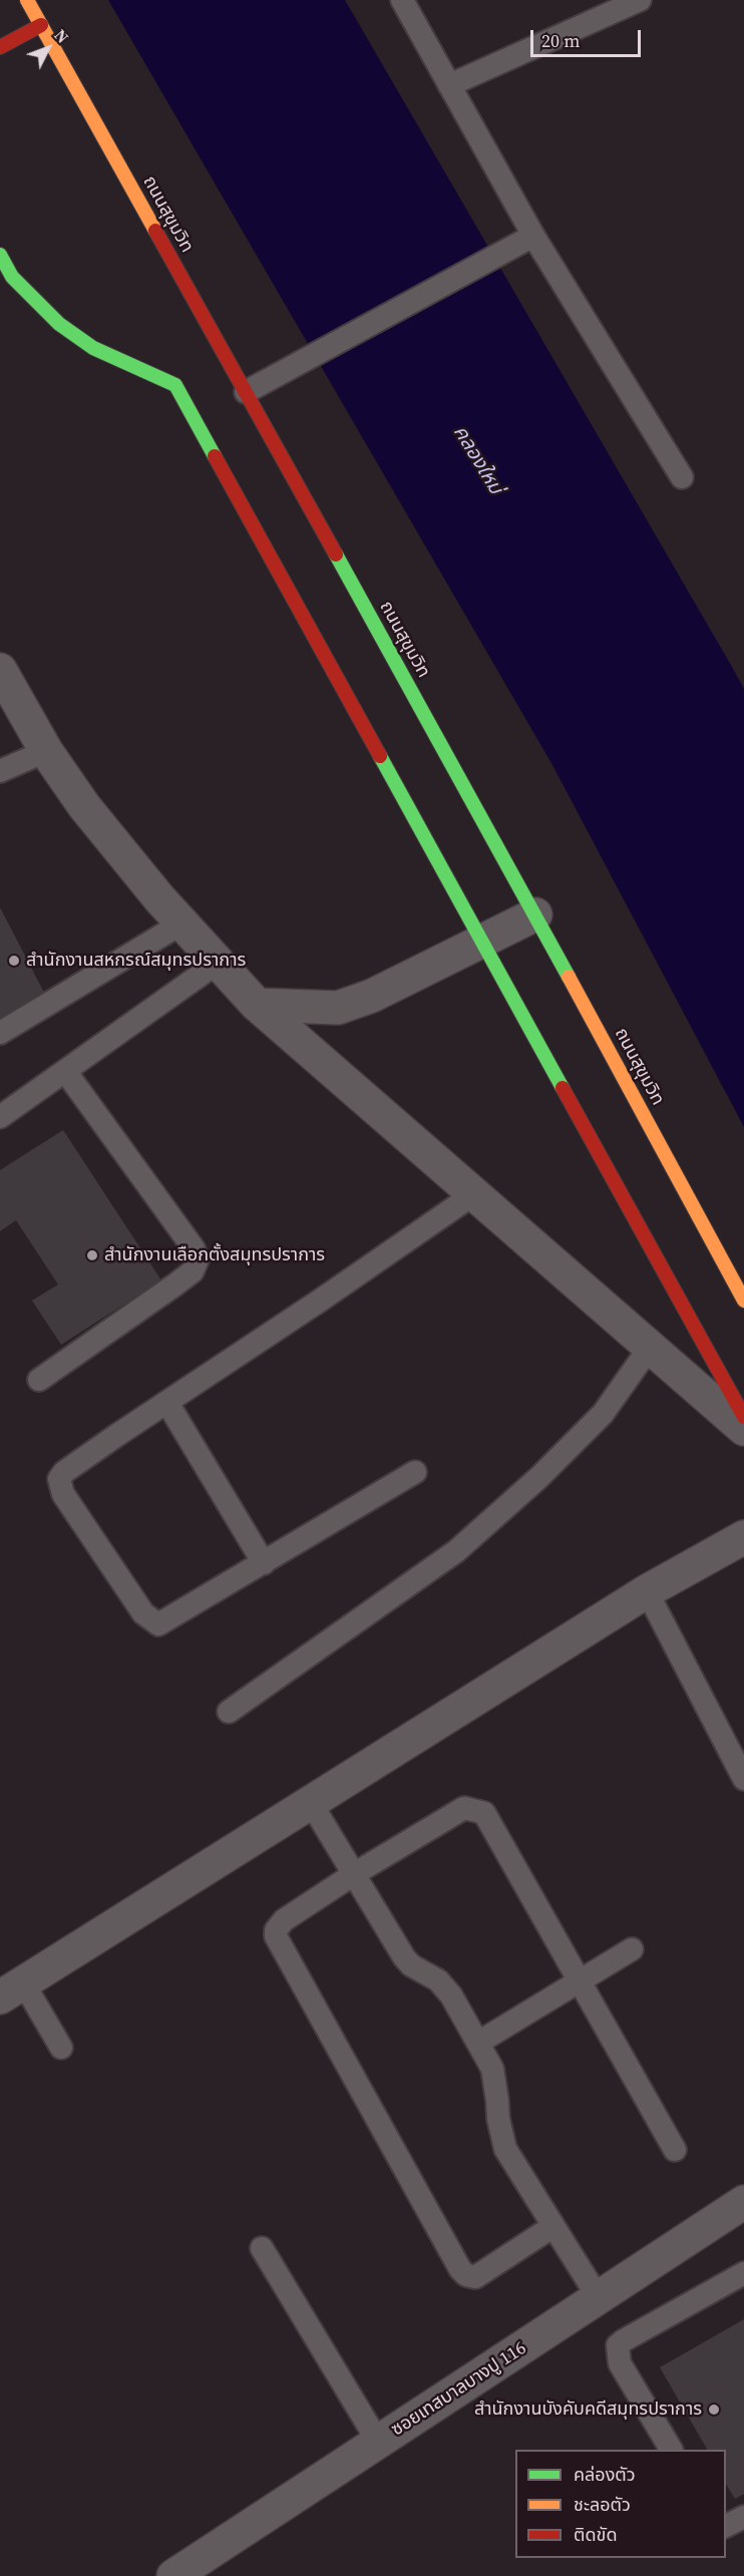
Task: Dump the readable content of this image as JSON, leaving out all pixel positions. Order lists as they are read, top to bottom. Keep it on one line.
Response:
{"streets":{"highway":["ถนนสุขุมวิท"],"street":["ซอยเทสบาลบางปู 116"]},"water":["คลองใหม่"],"places":["สำนักงานสหกรณ์สมุทรปราการ","สำนักงานเลือกตั้งสมุทรปราการ","สำนักงานบังคับคดีสมุทรปราการ"],"legend":["คล่องตัว","ชะลอตัว","ติดขัด"],"scale_bar":"20 m","north":"top right"}
